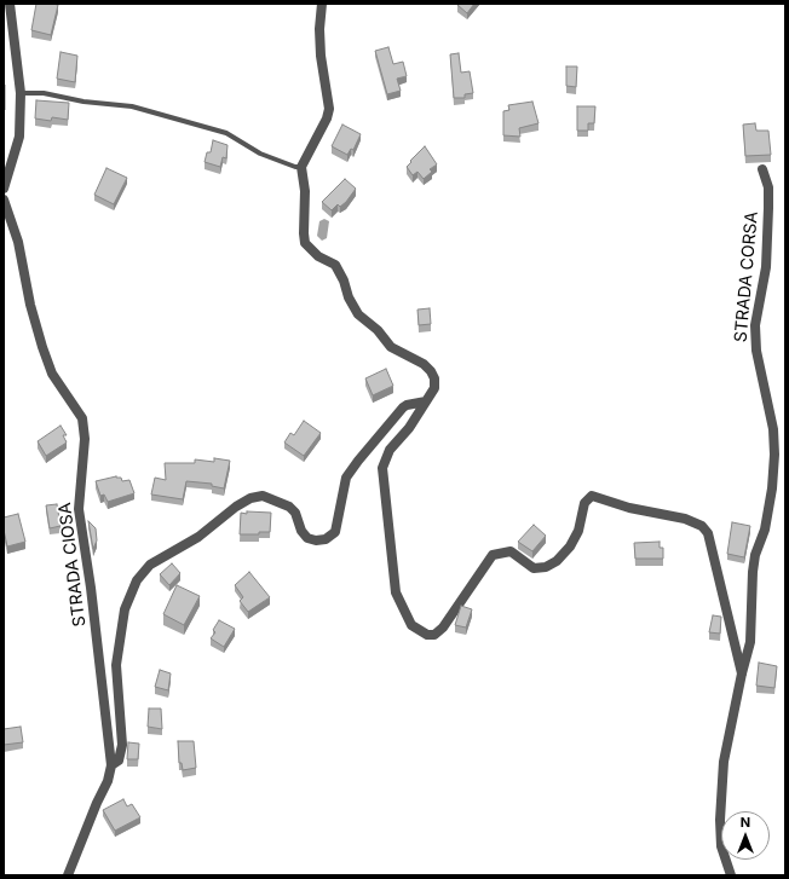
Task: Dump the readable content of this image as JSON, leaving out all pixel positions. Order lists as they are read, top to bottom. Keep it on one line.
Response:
{"streets":{"street":["STRADA CORSA","STRADA CIOSA"]},"north":"top"}
